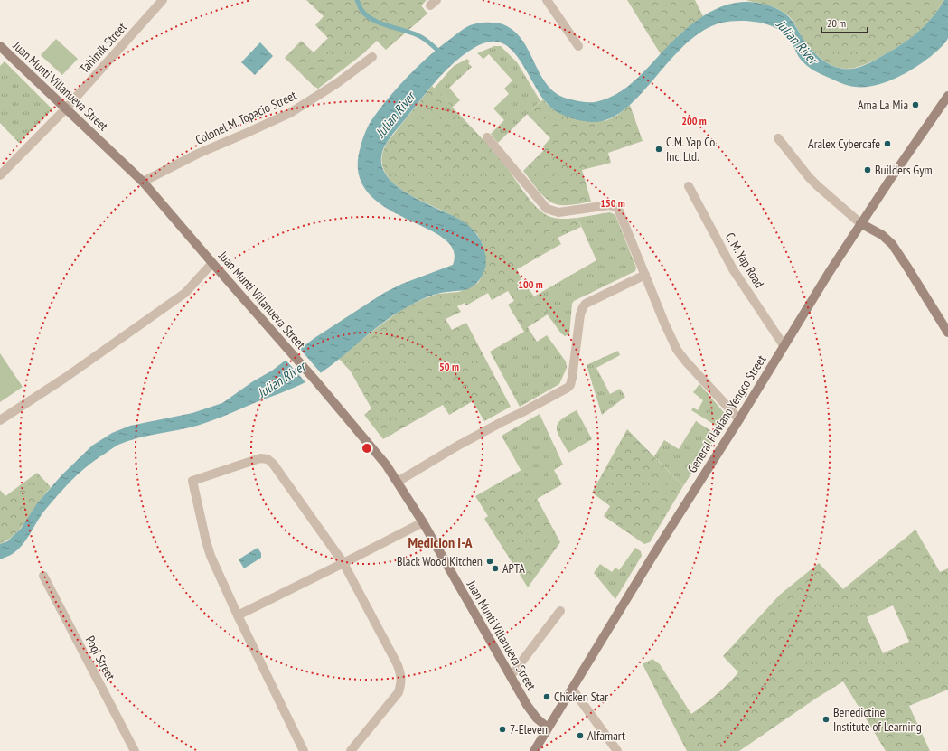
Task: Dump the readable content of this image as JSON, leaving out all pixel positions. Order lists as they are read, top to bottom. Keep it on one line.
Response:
{"streets":{"street":["Tahimik Street","Juan Munti Villanueva Street","Colonel M. Topacio Street","C. M. Yap Road","General Flaviano Yengco Street","Pogi Street"]},"crossings":[["Tahimik Street","Juan Munti Villanueva Street"],["Juan Munti Villanueva Street","Colonel M. Topacio Street"],["Juan Munti Villanueva Street","General Flaviano Yengco Street"],["C. M. Yap Road","General Flaviano Yengco Street"]],"districts":["Medicion I-A"],"water":["Julian River"],"places":["Ama La Mia","Aralex Cybercafe","C.M. Yap Co. Inc. Ltd.","Builders Gym","Black Wood Kitchen","APTA","Chicken Star","Benedictine Institute of Learning","7-Eleven","Alfamart"],"scale_bar":"20 m","rings":["200 m","150 m","100 m","50 m"]}
